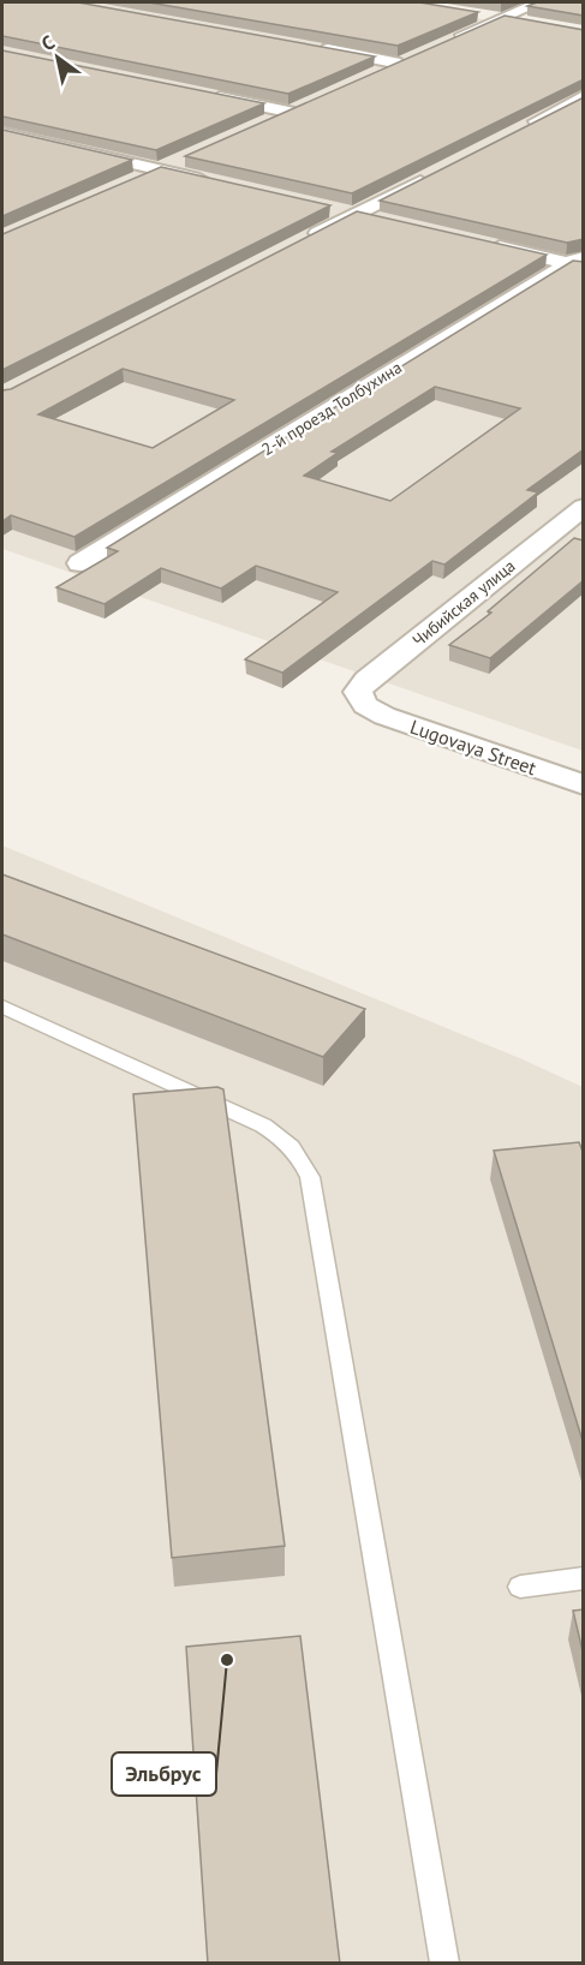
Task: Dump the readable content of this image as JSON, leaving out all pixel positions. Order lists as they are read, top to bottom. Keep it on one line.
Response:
{"streets":{"street":["2-й проезд Толбухина","Чибийская улица","Lugovaya Street"]},"crossings":[["Чибийская улица","Lugovaya Street"]],"places":["Эльбрус"],"north":"top left"}
